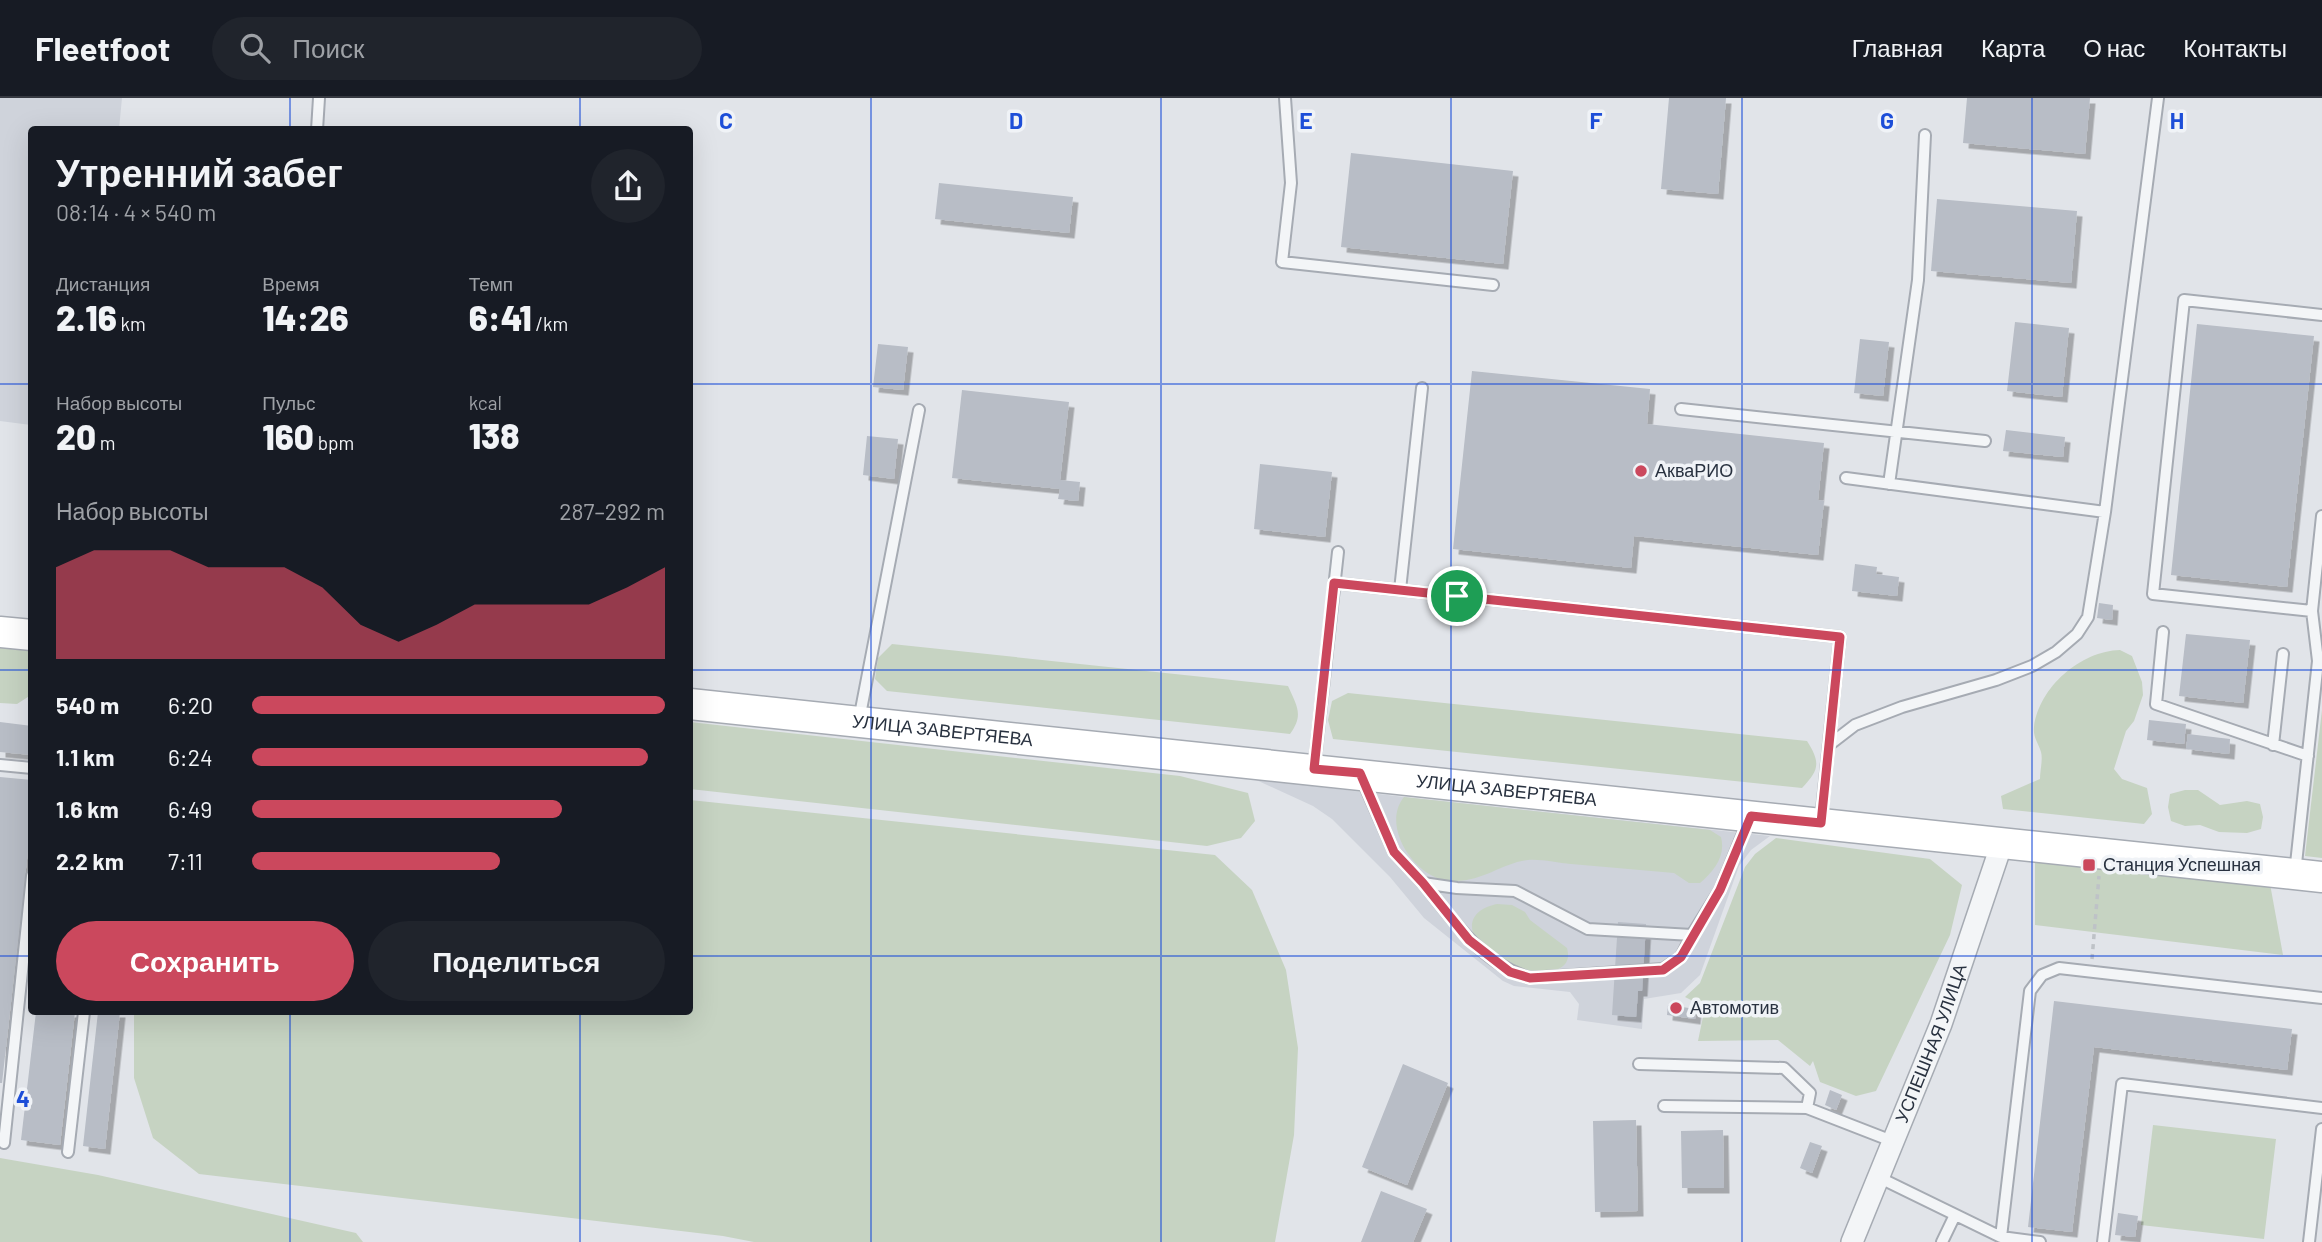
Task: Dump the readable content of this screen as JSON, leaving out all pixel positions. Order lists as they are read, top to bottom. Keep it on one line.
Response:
{"streets":{"main road":["УЛИЦА ЗАВЕРТЯЕВА"],"street":["УСПЕШНАЯ УЛИЦА"]},"crossings":[["УЛИЦА ЗАВЕРТЯЕВА","УСПЕШНАЯ УЛИЦА"]],"places":{"other":["АкваРИО","Автомотив"],"transit":["Станция Успешная"]},"page":{"header":"Fleetfoot","search":"Поиск","nav":["Главная","Карта","О нас","Контакты"],"heading":["Утренний забег","08:14 · 4 × 540 m"],"stats":[["Дистанция","2.16 km"],["Время","14:26"],["Темп","6:41 /km"],["Набор высоты","20 m"],["Пульс","160 bpm"],["kcal","138"]],"chart":["Набор высоты","287–292 m"],"list":[{"name":"540 m","note":"6:20"},{"name":"1.1 km","note":"6:24"},{"name":"1.6 km","note":"6:49"},{"name":"2.2 km","note":"7:11"}],"buttons":["Сохранить","Поделиться"]},"grid":{"columns":["C","D","E","F","G","H"],"rows":["4"]}}
